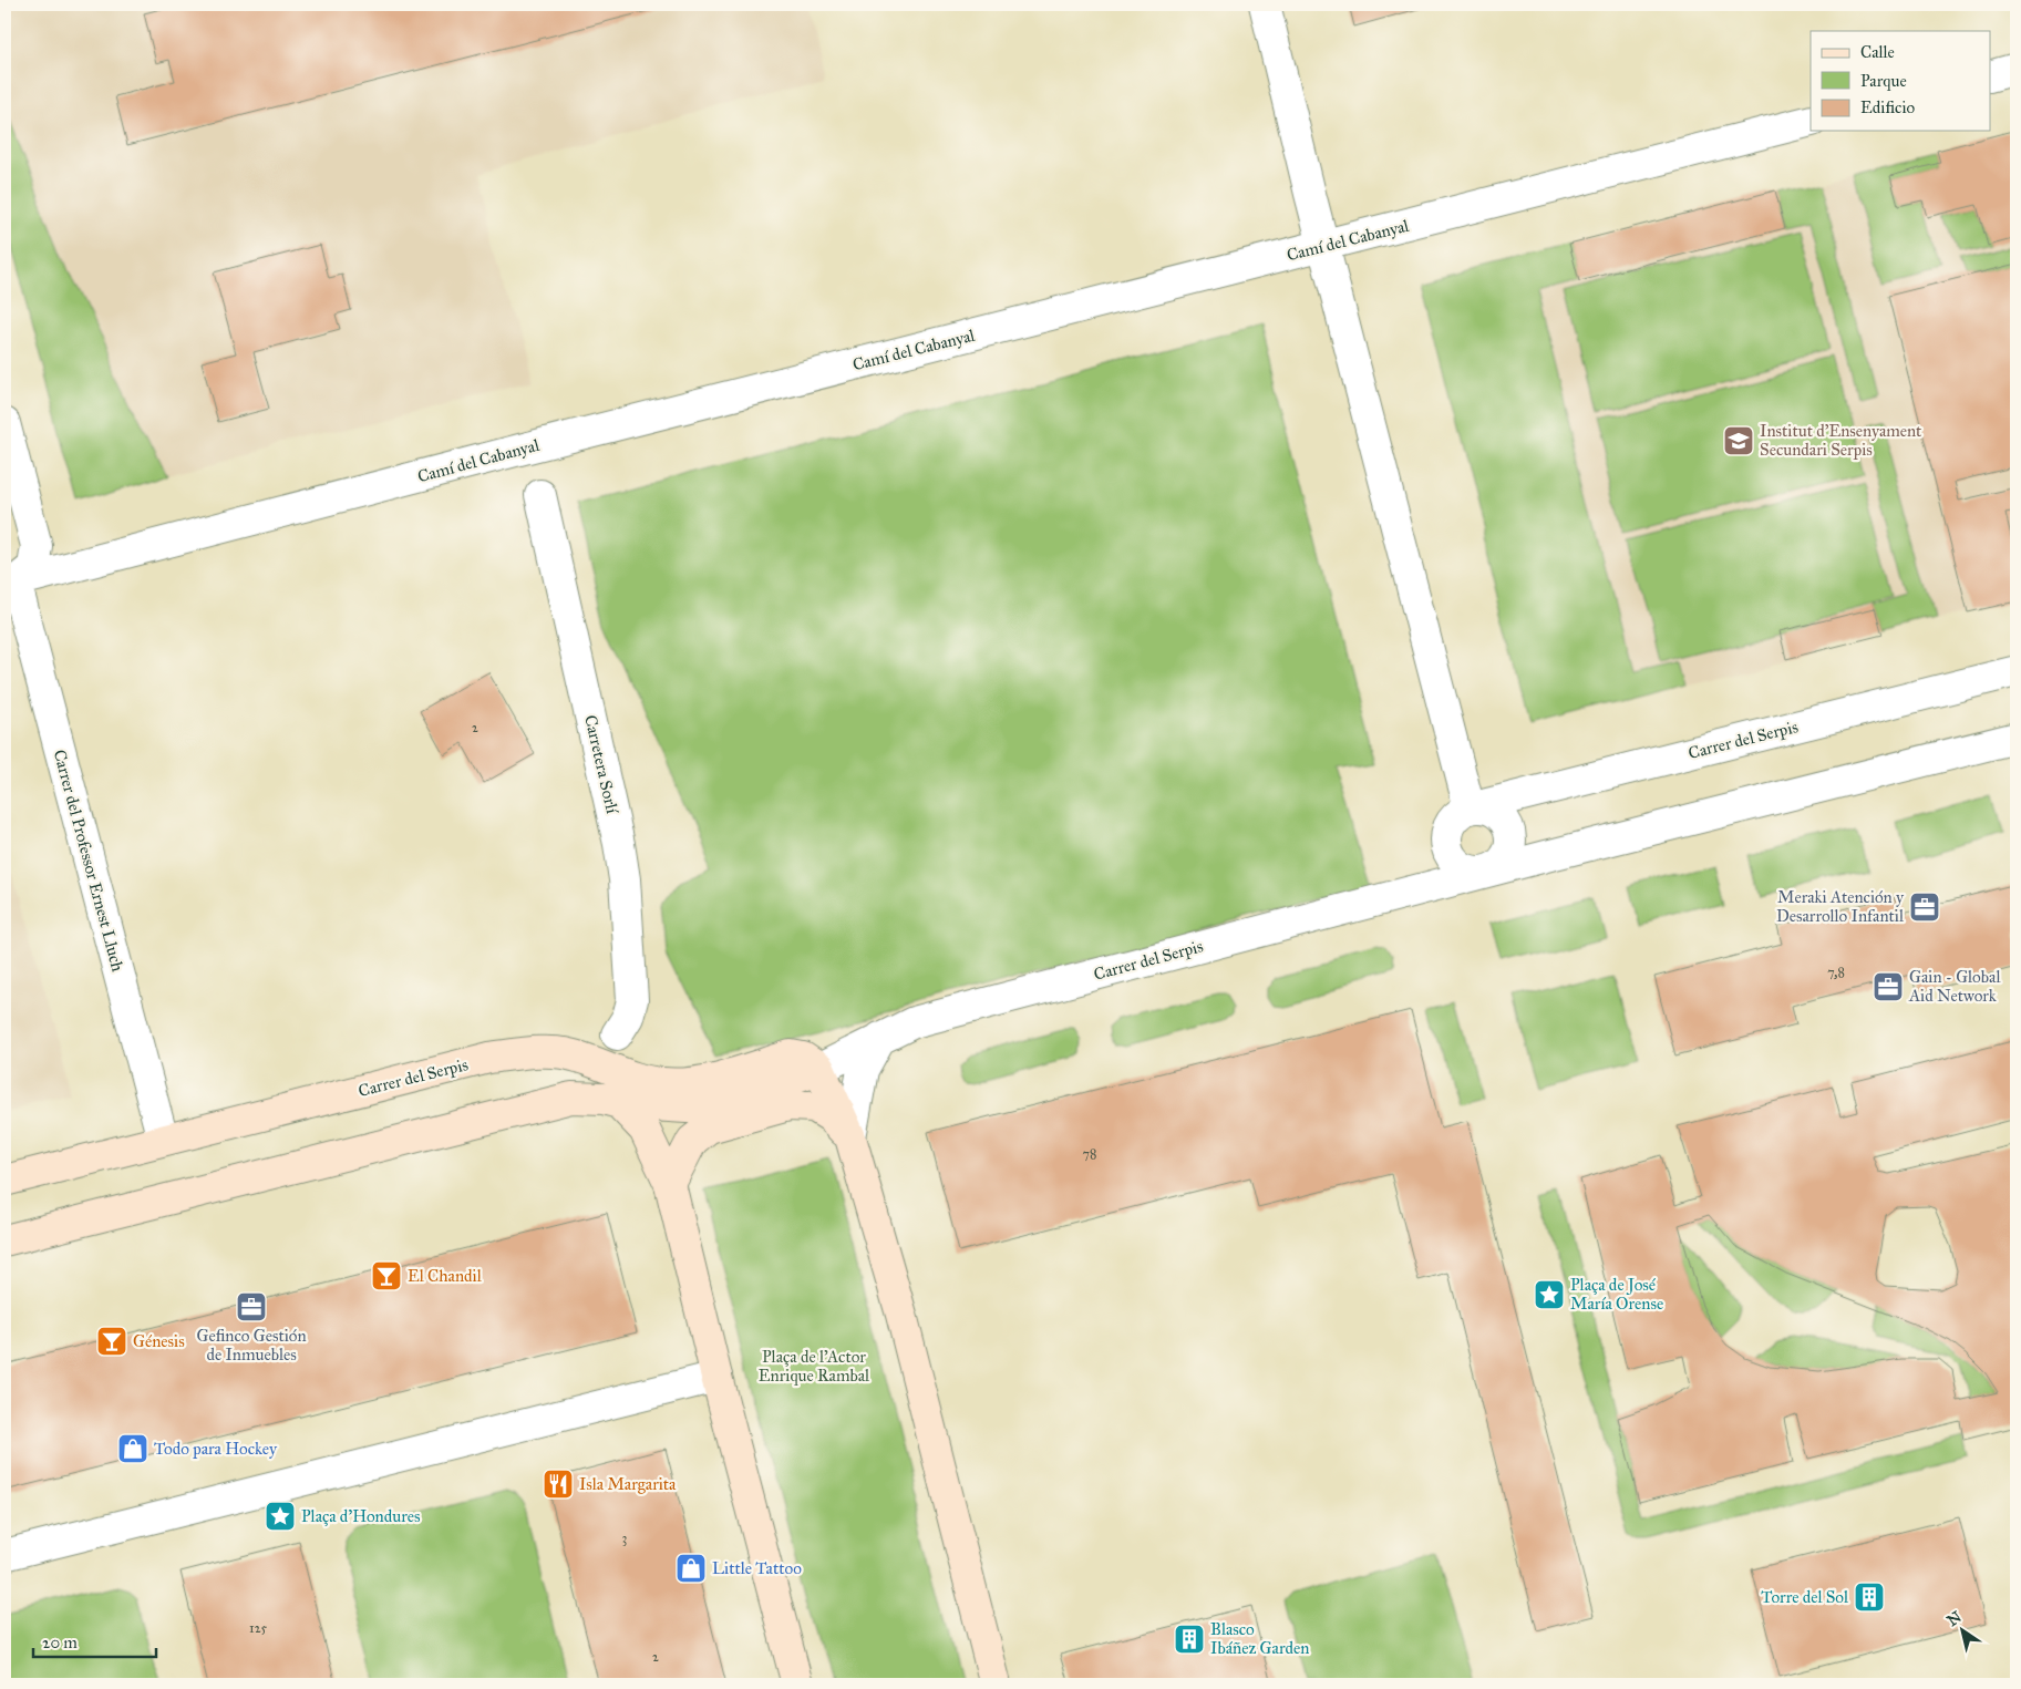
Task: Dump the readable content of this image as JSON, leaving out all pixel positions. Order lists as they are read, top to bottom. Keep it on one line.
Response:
{"streets":{"street":["Camí del Cabanyal","Carrer del Serpis","Carretera Sorlí","Carrer del Professor Ernest Lluch"]},"crossings":[["Camí del Cabanyal","Carrer del Professor Ernest Lluch"],["Carrer del Serpis","Carrer del Professor Ernest Lluch"]],"parks":["Plaça de l'Actor Enrique Rambal"],"places":{"school or university":["Institut d'Ensenyament Secundari Serpis"],"office":["Meraki Atención y Desarrollo Infantil","Gain - Global Aid Network","Gefinco Gestión de Inmuebles"],"bar":["El Chandil","Génesis"],"place":["Plaça de José María Orense","Plaça d'Hondures"],"shop":["Todo para Hockey","Little Tattoo"],"restaurant":["Isla Margarita"],"building":["Torre del Sol","Blasco Ibáñez Garden"]},"house_numbers":["2","7,8","78","3","125","2"],"legend":["Calle","Parque","Edificio"],"scale_bar":"20 m","north":"top left"}
